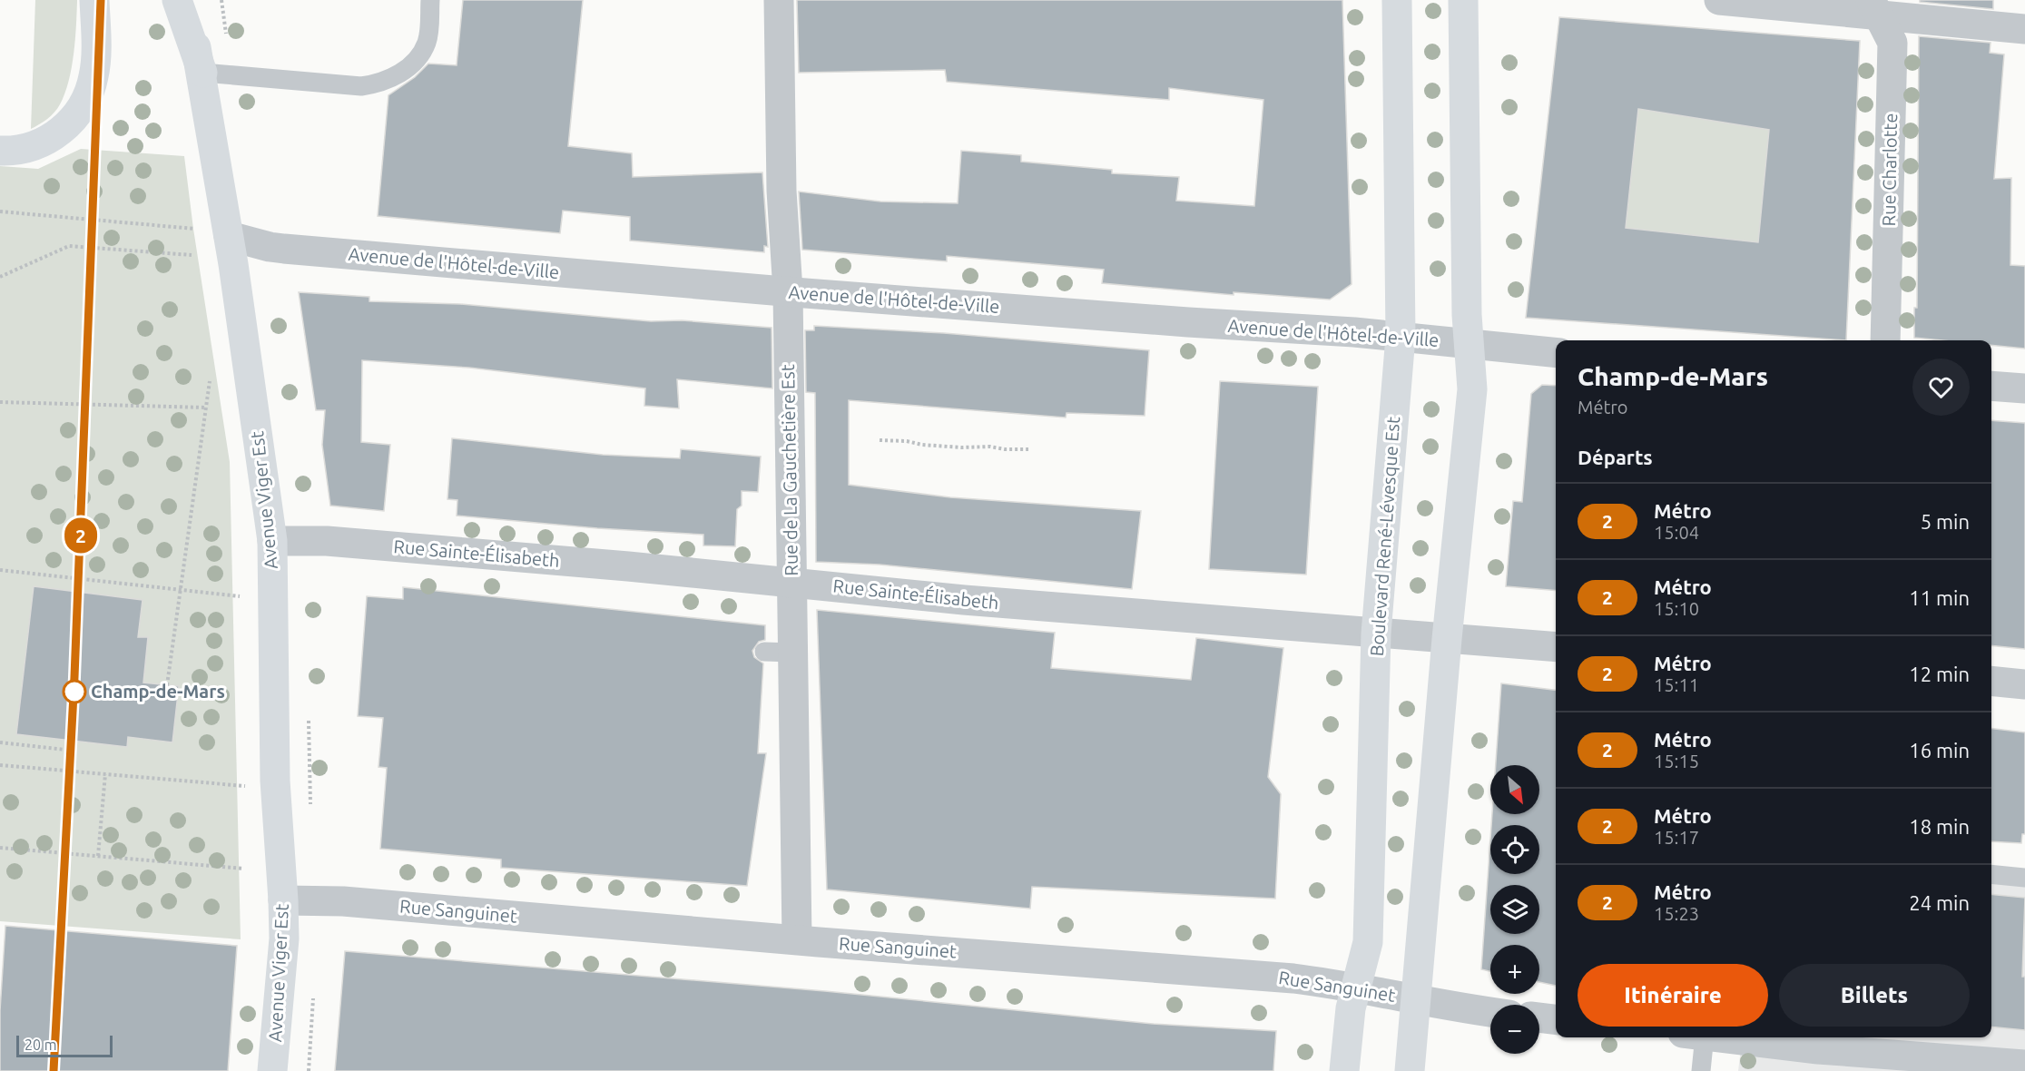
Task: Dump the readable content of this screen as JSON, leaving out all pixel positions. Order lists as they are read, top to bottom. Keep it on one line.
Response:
{"streets":{"main road":["Avenue Viger Est","Boulevard René-Lévesque Est"],"street":["Rue Charlotte","Avenue de l'Hôtel-de-Ville","Rue de La Gauchetière Est","Rue Sainte-Élisabeth","Rue Sanguinet"]},"crossings":[["Avenue de l'Hôtel-de-Ville","Rue de La Gauchetière Est"],["Avenue de l'Hôtel-de-Ville","Avenue Viger Est"],["Avenue de l'Hôtel-de-Ville","Boulevard René-Lévesque Est"],["Rue de La Gauchetière Est","Rue Sainte-Élisabeth"],["Rue de La Gauchetière Est","Rue Sanguinet"],["Avenue Viger Est","Rue Sainte-Élisabeth"],["Avenue Viger Est","Rue Sanguinet"],["Boulevard René-Lévesque Est","Rue Sainte-Élisabeth"],["Boulevard René-Lévesque Est","Rue Sanguinet"]],"places":["Champ-de-Mars"],"lines":["metro line 2"],"scale_bar":"20 m","north":"bottom right","page":{"on_map":"2","heading":[["Champ-de-Mars","Métro"],"Départs"],"list":[{"mark":"2","name":"Métro","note":"15:04","value":"5 min"},{"mark":"2","name":"Métro","note":"15:10","value":"11 min"},{"mark":"2","name":"Métro","note":"15:11","value":"12 min"},{"mark":"2","name":"Métro","note":"15:15","value":"16 min"},{"mark":"2","name":"Métro","note":"15:17","value":"18 min"},{"mark":"2","name":"Métro","note":"15:23","value":"24 min"}],"map_buttons":["+","−"],"buttons":["Itinéraire","Billets"],"scale":"20 m"}}
